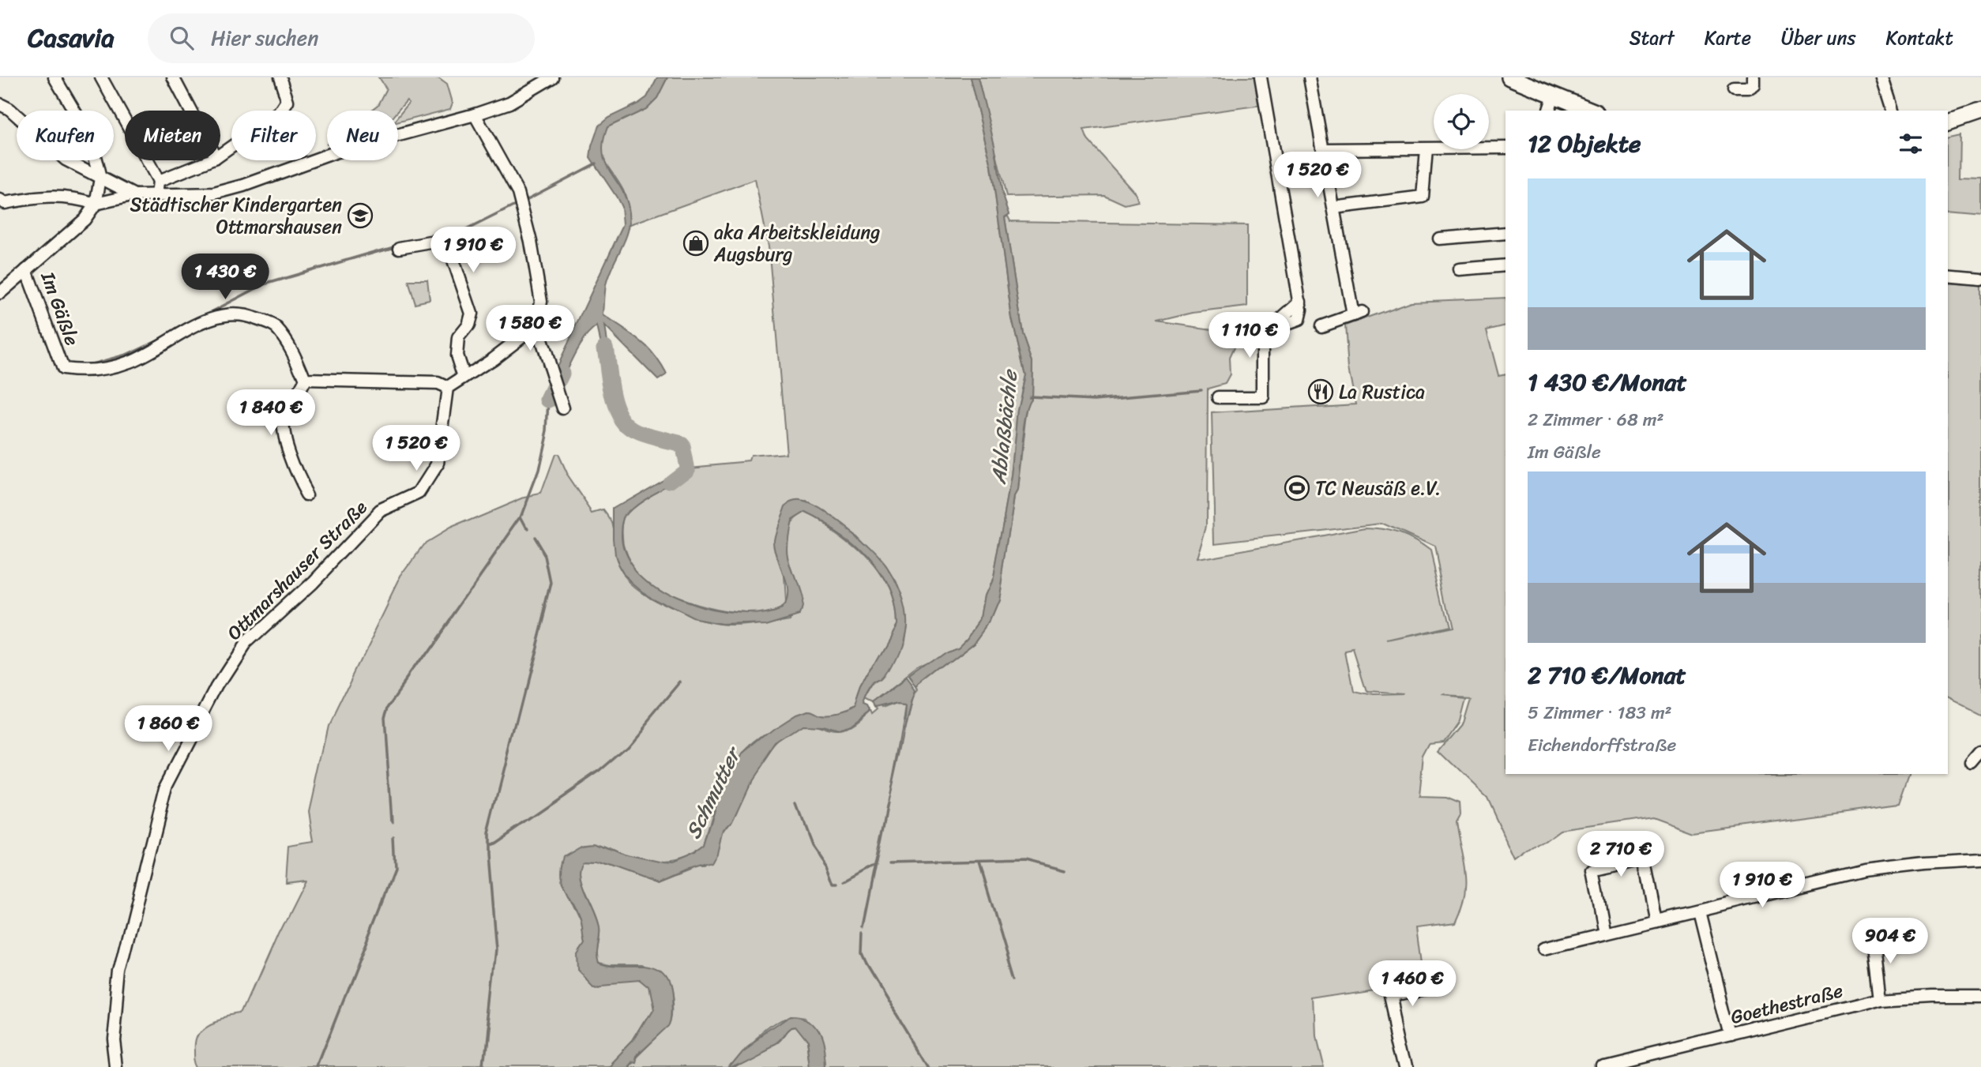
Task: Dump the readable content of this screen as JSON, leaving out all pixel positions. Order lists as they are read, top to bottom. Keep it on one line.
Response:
{"streets":{"street":["Im Gäßle","Ottmarshauser Straße","Goethestraße"]},"water":["Ablaßbächle","Schmutter"],"places":{"school or university":["Städtischer Kindergarten Ottmarshausen"],"shop":["aka Arbeitskleidung Augsburg"],"restaurant":["La Rustica"],"sports":["TC Neusäß e.V."]},"page":{"header":"Casavia","search":"Hier suchen","nav":["Start","Karte","Über uns","Kontakt"],"chip":["Kaufen","Mieten","Filter","Neu"],"heading":"12 Objekte","price":["1 520 €","1 910 €","1 430 €","1 580 €","1 110 €","1 840 €","1 520 €","1 860 €","2 710 €","1 910 €","904 €","1 460 €"],"list":[{"name":"1 430 €/Monat","note":"2 Zimmer · 68 m² · Im Gäßle"},{"name":"2 710 €/Monat","note":"5 Zimmer · 183 m² · Eichendorffstraße"}]}}
